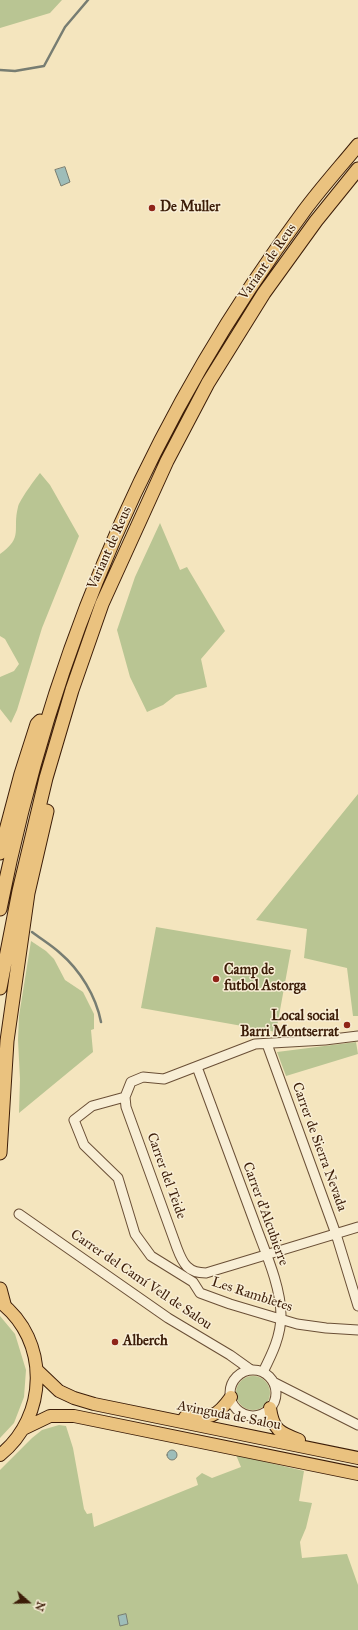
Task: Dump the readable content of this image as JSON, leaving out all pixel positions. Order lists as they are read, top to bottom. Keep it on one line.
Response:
{"streets":{"highway":["Variant de Reus"],"main road":["Avinguda de Salou"],"street":["Carrer de Sierra Nevada","Carrer del Teide","Carrer d'Alcubierre","Carrer del Camí Vell de Salou","Les Rambletes"]},"crossings":[["Carrer del Teide","Carrer d'Alcubierre"],["Carrer del Teide","Les Rambletes"],["Carrer d'Alcubierre","Carrer del Camí Vell de Salou"],["Carrer d'Alcubierre","Les Rambletes"]],"places":["De Muller","Camp de futbol Astorga","Local social Barri Montserrat","Alberch"],"north":"right"}
